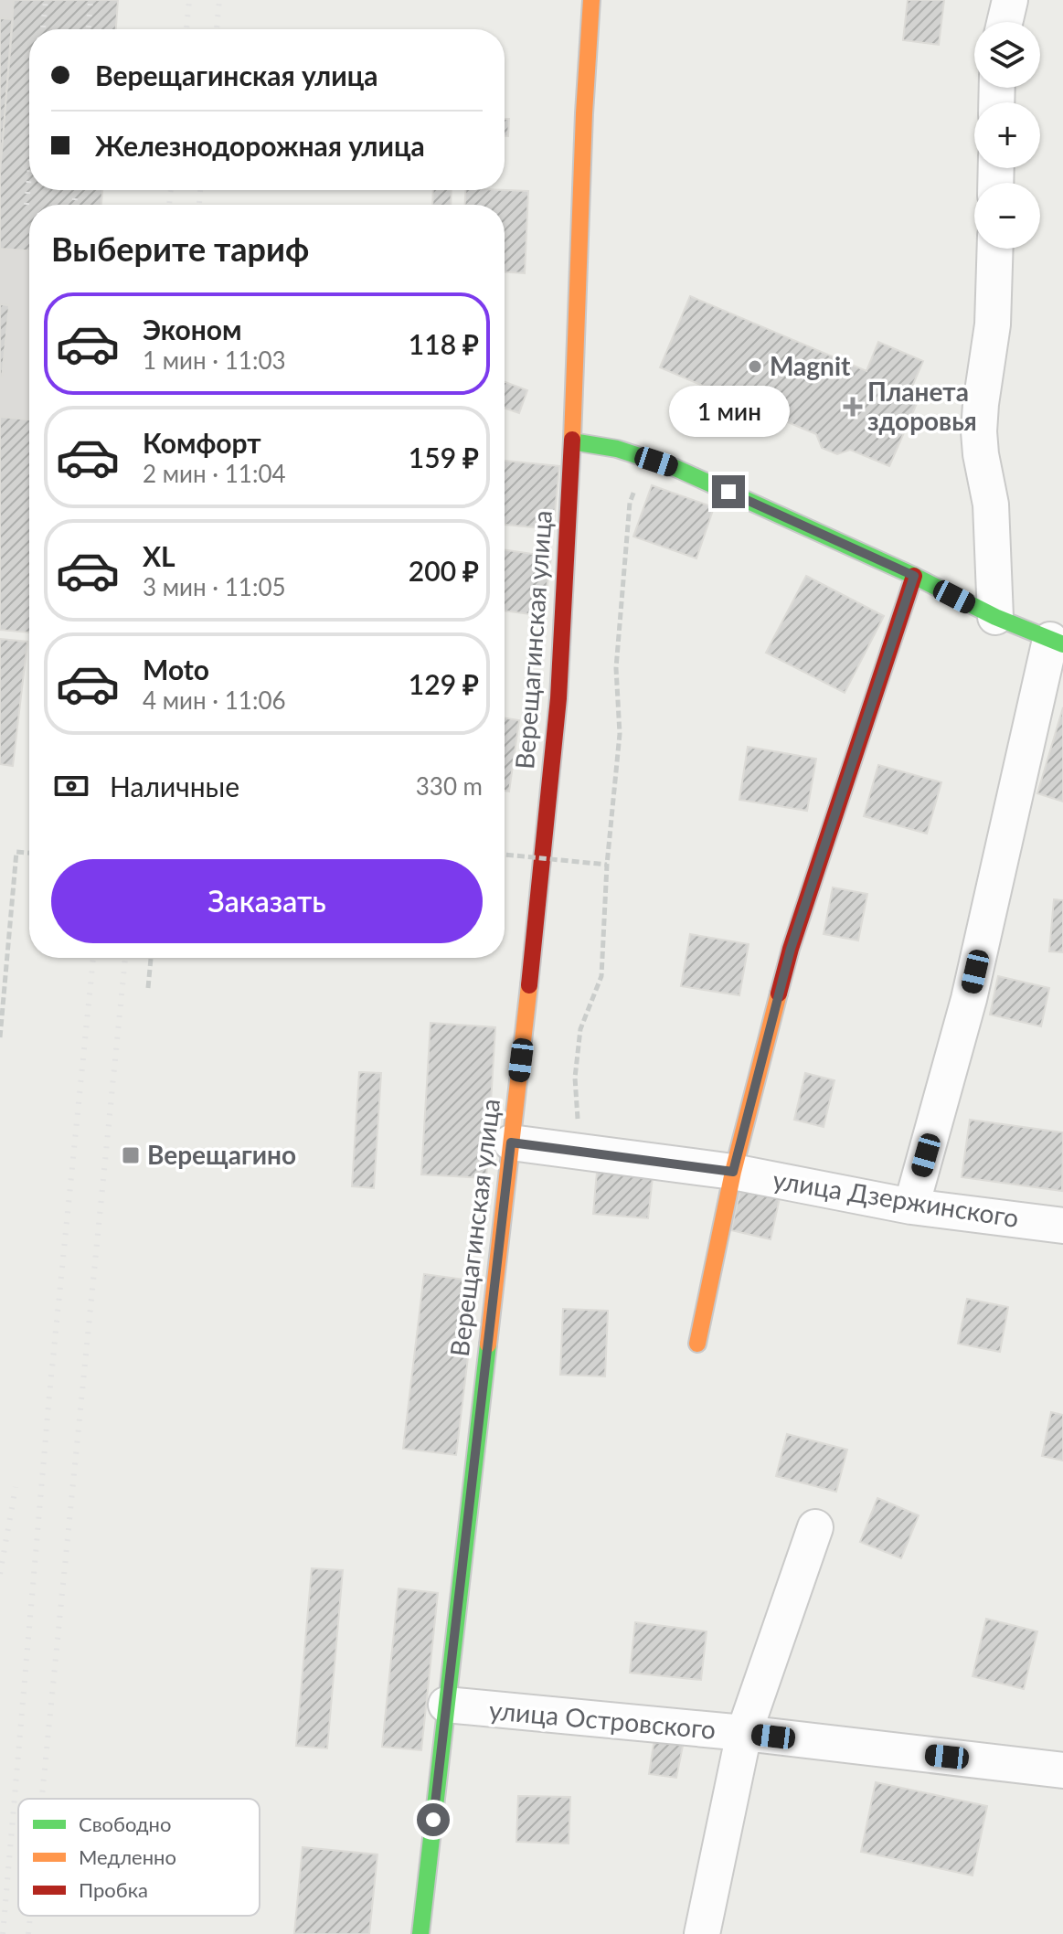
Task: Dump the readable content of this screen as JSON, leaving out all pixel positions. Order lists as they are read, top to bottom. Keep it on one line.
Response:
{"streets":{"main road":["Верещагинская улица"],"street":["улица Дзержинского","улица Островского"]},"crossings":[["Верещагинская улица","улица Дзержинского"],["Верещагинская улица","улица Островского"]],"places":{"other":["Magnit"],"health":["Планета здоровья"],"transit":["Верещагино"]},"legend":["Свободно","Медленно","Пробка"],"page":{"map_buttons":["+","−"],"banner":["Верещагинская улица","Железнодорожная улица"],"heading":"Выберите тариф","list":[{"name":"Эконом","note":"1 мин · 11:03","value":"118 ₽"},{"name":"Комфорт","note":"2 мин · 11:04","value":"159 ₽"},{"name":"XL","note":"3 мин · 11:05","value":"200 ₽"},{"name":"Moto","note":"4 мин · 11:06","value":"129 ₽"}],"bubble":"1 мин","pay":["Наличные","330 m"],"buttons":"Заказать"}}
